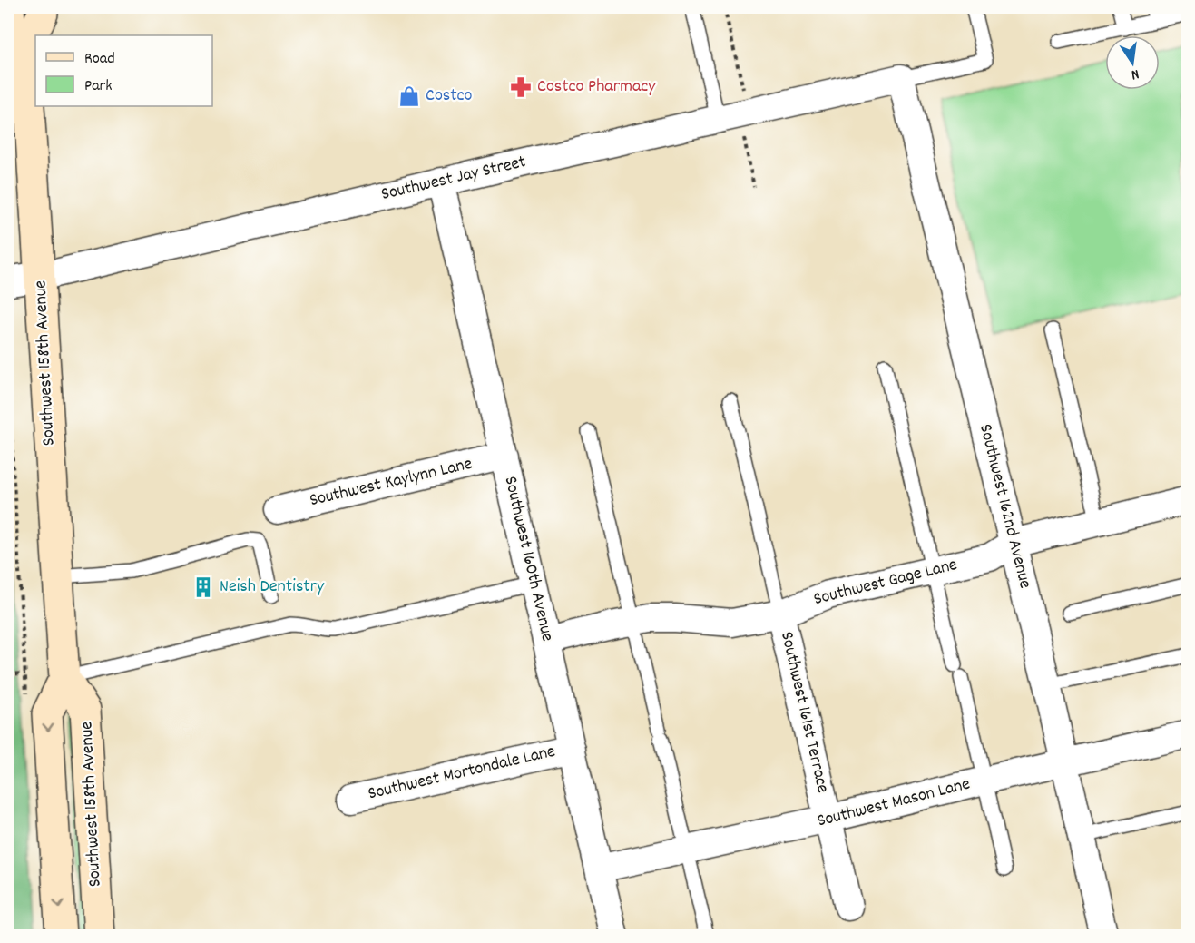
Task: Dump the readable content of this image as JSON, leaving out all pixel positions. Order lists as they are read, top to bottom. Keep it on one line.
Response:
{"streets":{"main road":["Southwest 158th Avenue"],"street":["Southwest Jay Street","Southwest Kaylynn Lane","Southwest 162nd Avenue","Southwest 160th Avenue","Southwest Gage Lane","Southwest 161st Terrace","Southwest Mortondale Lane","Southwest Mason Lane"]},"crossings":[["Southwest Jay Street","Southwest 158th Avenue"],["Southwest Jay Street","Southwest 162nd Avenue"],["Southwest Jay Street","Southwest 160th Avenue"],["Southwest Kaylynn Lane","Southwest 160th Avenue"],["Southwest 162nd Avenue","Southwest Gage Lane"],["Southwest 162nd Avenue","Southwest Mason Lane"],["Southwest 160th Avenue","Southwest Gage Lane"],["Southwest 160th Avenue","Southwest Mortondale Lane"],["Southwest 160th Avenue","Southwest Mason Lane"],["Southwest Gage Lane","Southwest 161st Terrace"],["Southwest 161st Terrace","Southwest Mason Lane"]],"places":{"pharmacy":["Costco Pharmacy"],"shop":["Costco"],"building":["Neish Dentistry"]},"legend":["Road","Park"],"north":"bottom"}
